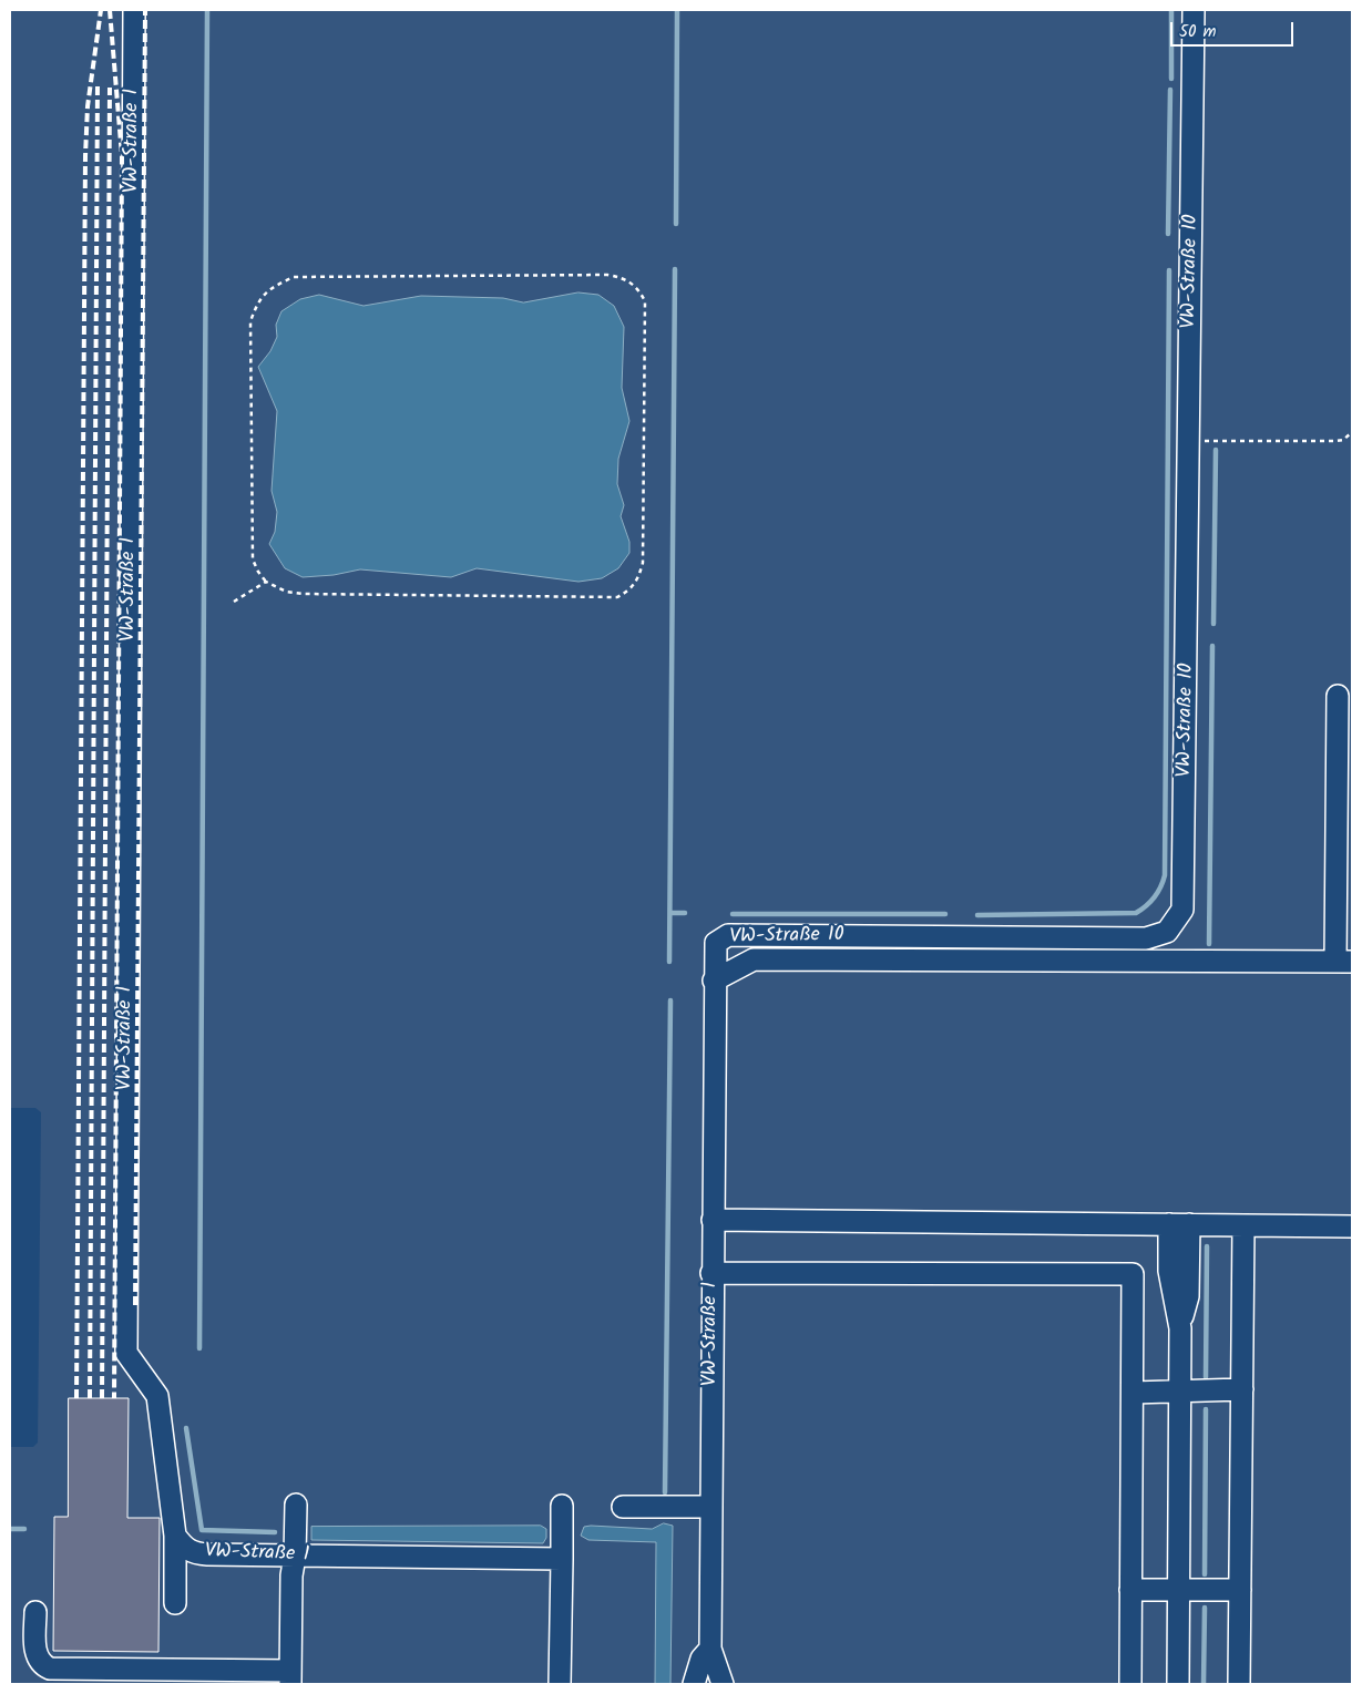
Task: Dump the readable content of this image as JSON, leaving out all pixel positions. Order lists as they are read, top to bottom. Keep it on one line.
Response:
{"streets":{"street":["VW-Straße 1","VW-Straße 10"]},"crossings":[["VW-Straße 1","VW-Straße 10"]],"scale_bar":"50 m"}
